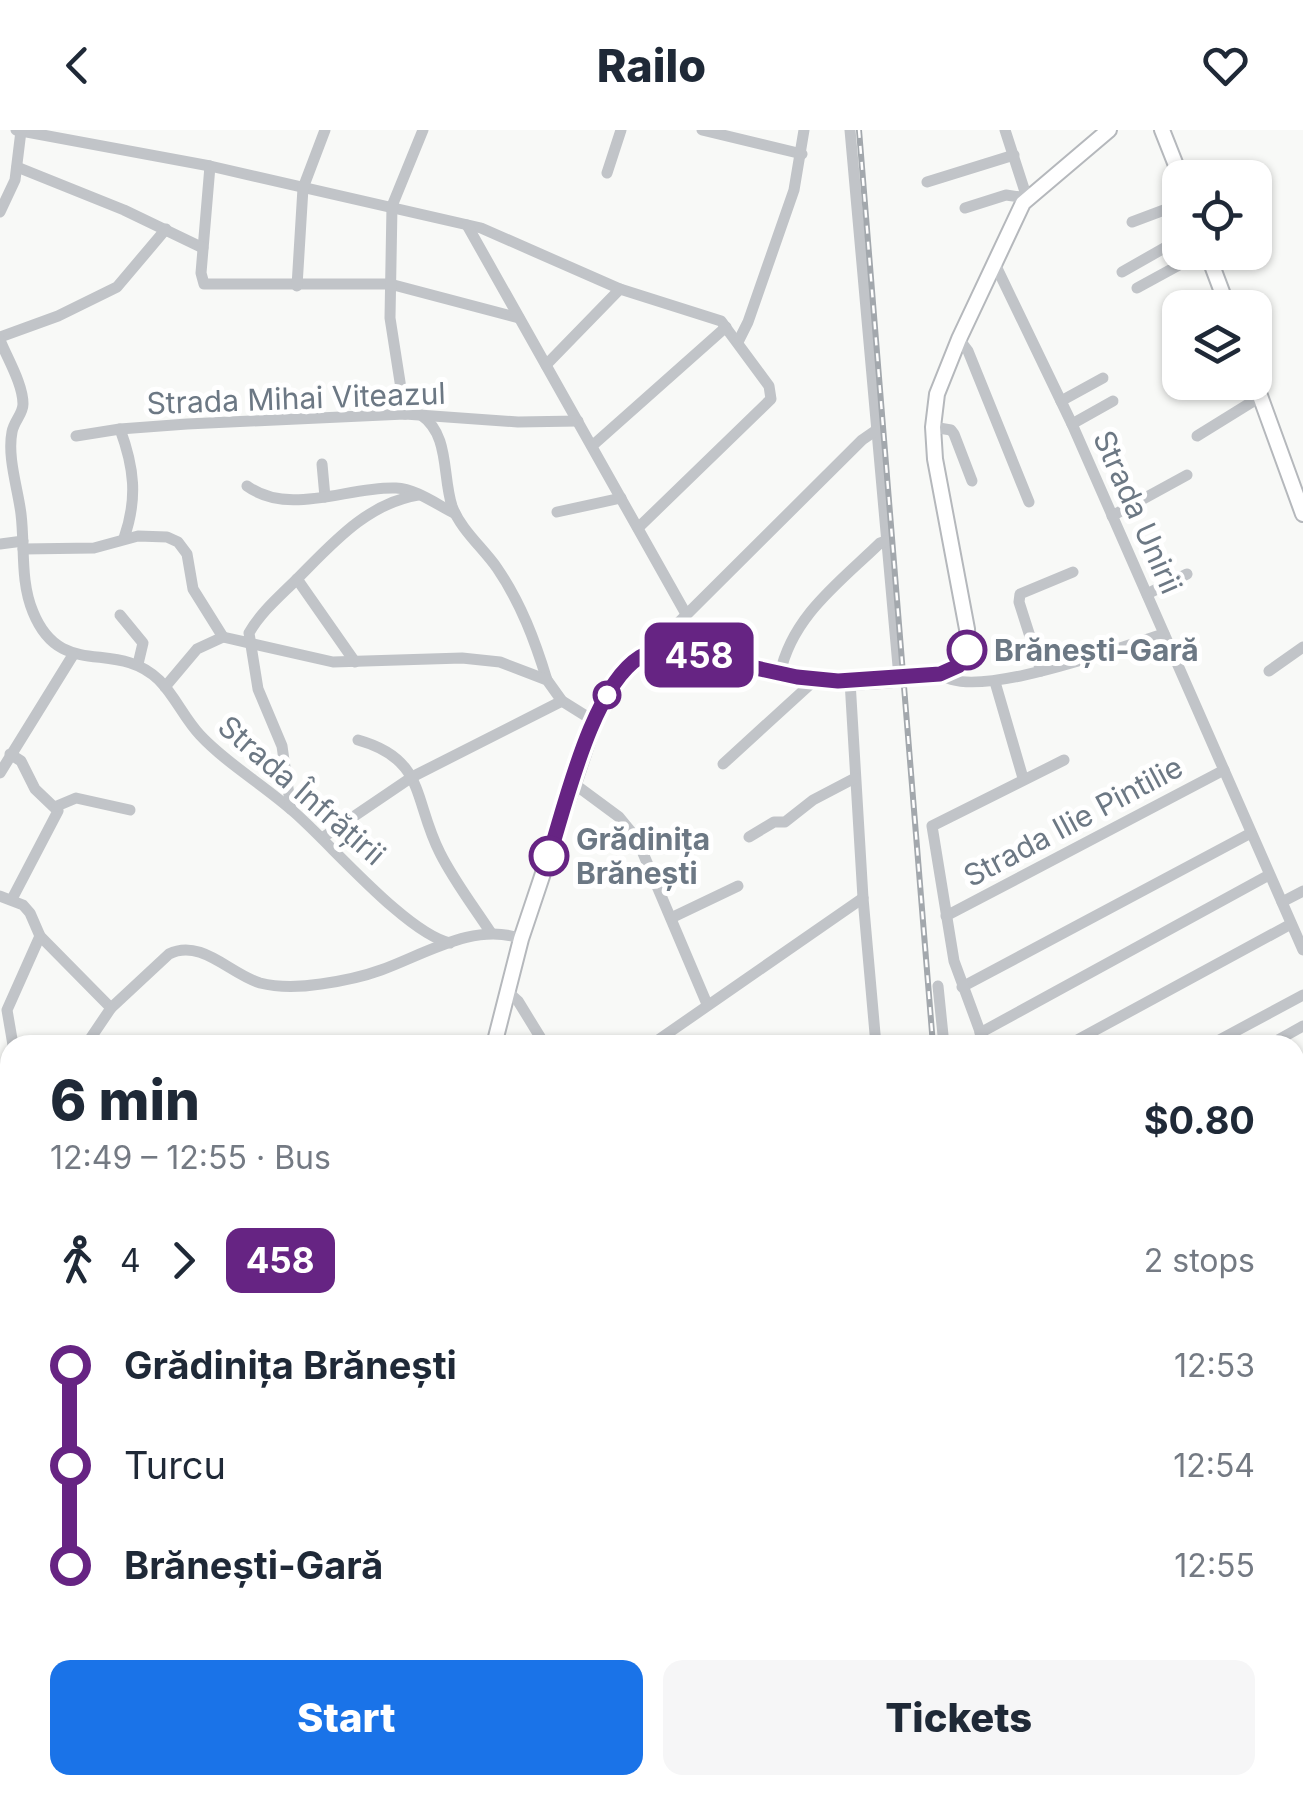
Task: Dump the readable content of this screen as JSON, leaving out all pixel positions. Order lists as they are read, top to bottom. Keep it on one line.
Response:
{"streets":{"street":["Strada Mihai Viteazul","Strada Unirii","Strada Înfrățirii","Strada Ilie Pintilie"]},"crossings":[["Strada Unirii","Strada Ilie Pintilie"]],"places":["Brănești-Gară","Grădinița Brănești"],"lines":["bus line 458"],"page":{"header":"Railo","on_map":"458","heading":["6 min","12:49 – 12:55 · Bus","$0.80"],"legs":["4","458","2 stops"],"list":[{"name":"Grădinița Brănești","value":"12:53"},{"name":"Turcu","value":"12:54"},{"name":"Brănești-Gară","value":"12:55"}],"buttons":["Start","Tickets"]}}
